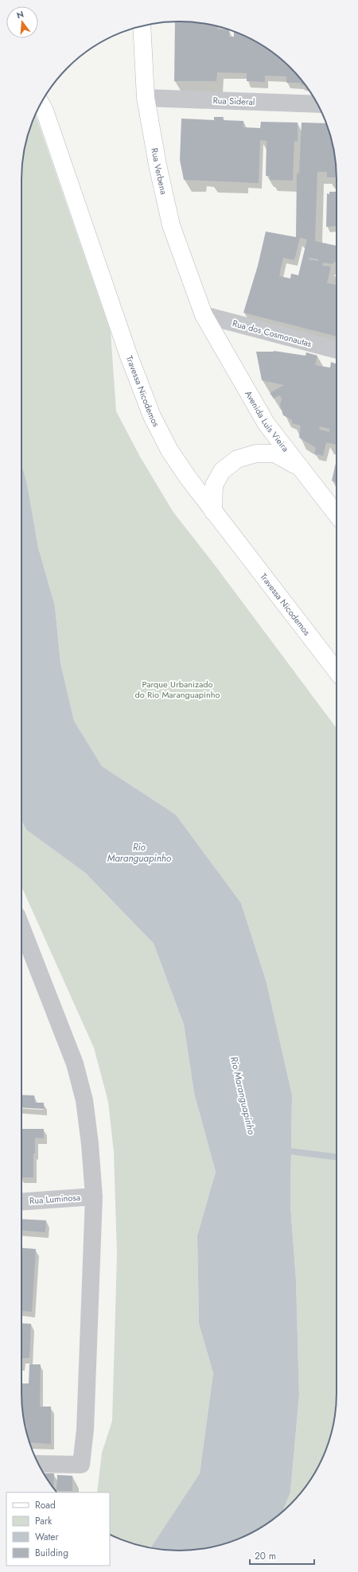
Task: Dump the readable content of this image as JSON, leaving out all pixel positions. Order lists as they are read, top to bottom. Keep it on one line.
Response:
{"streets":{"main road":["Rua Verbena","Travessa Nicodemos","Avenida Luís Vieira"],"street":["Rua Sideral","Rua dos Cosmonautas","Rua Luminosa"]},"crossings":[["Rua Sideral","Rua Verbena"],["Rua Verbena","Rua dos Cosmonautas"],["Rua Verbena","Avenida Luís Vieira"],["Rua dos Cosmonautas","Avenida Luís Vieira"]],"water":["Rio Maranguapinho"],"parks":["Parque Urbanizado do Rio Maranguapinho"],"legend":["Road","Park","Water","Building"],"scale_bar":"20 m","north":"top"}
